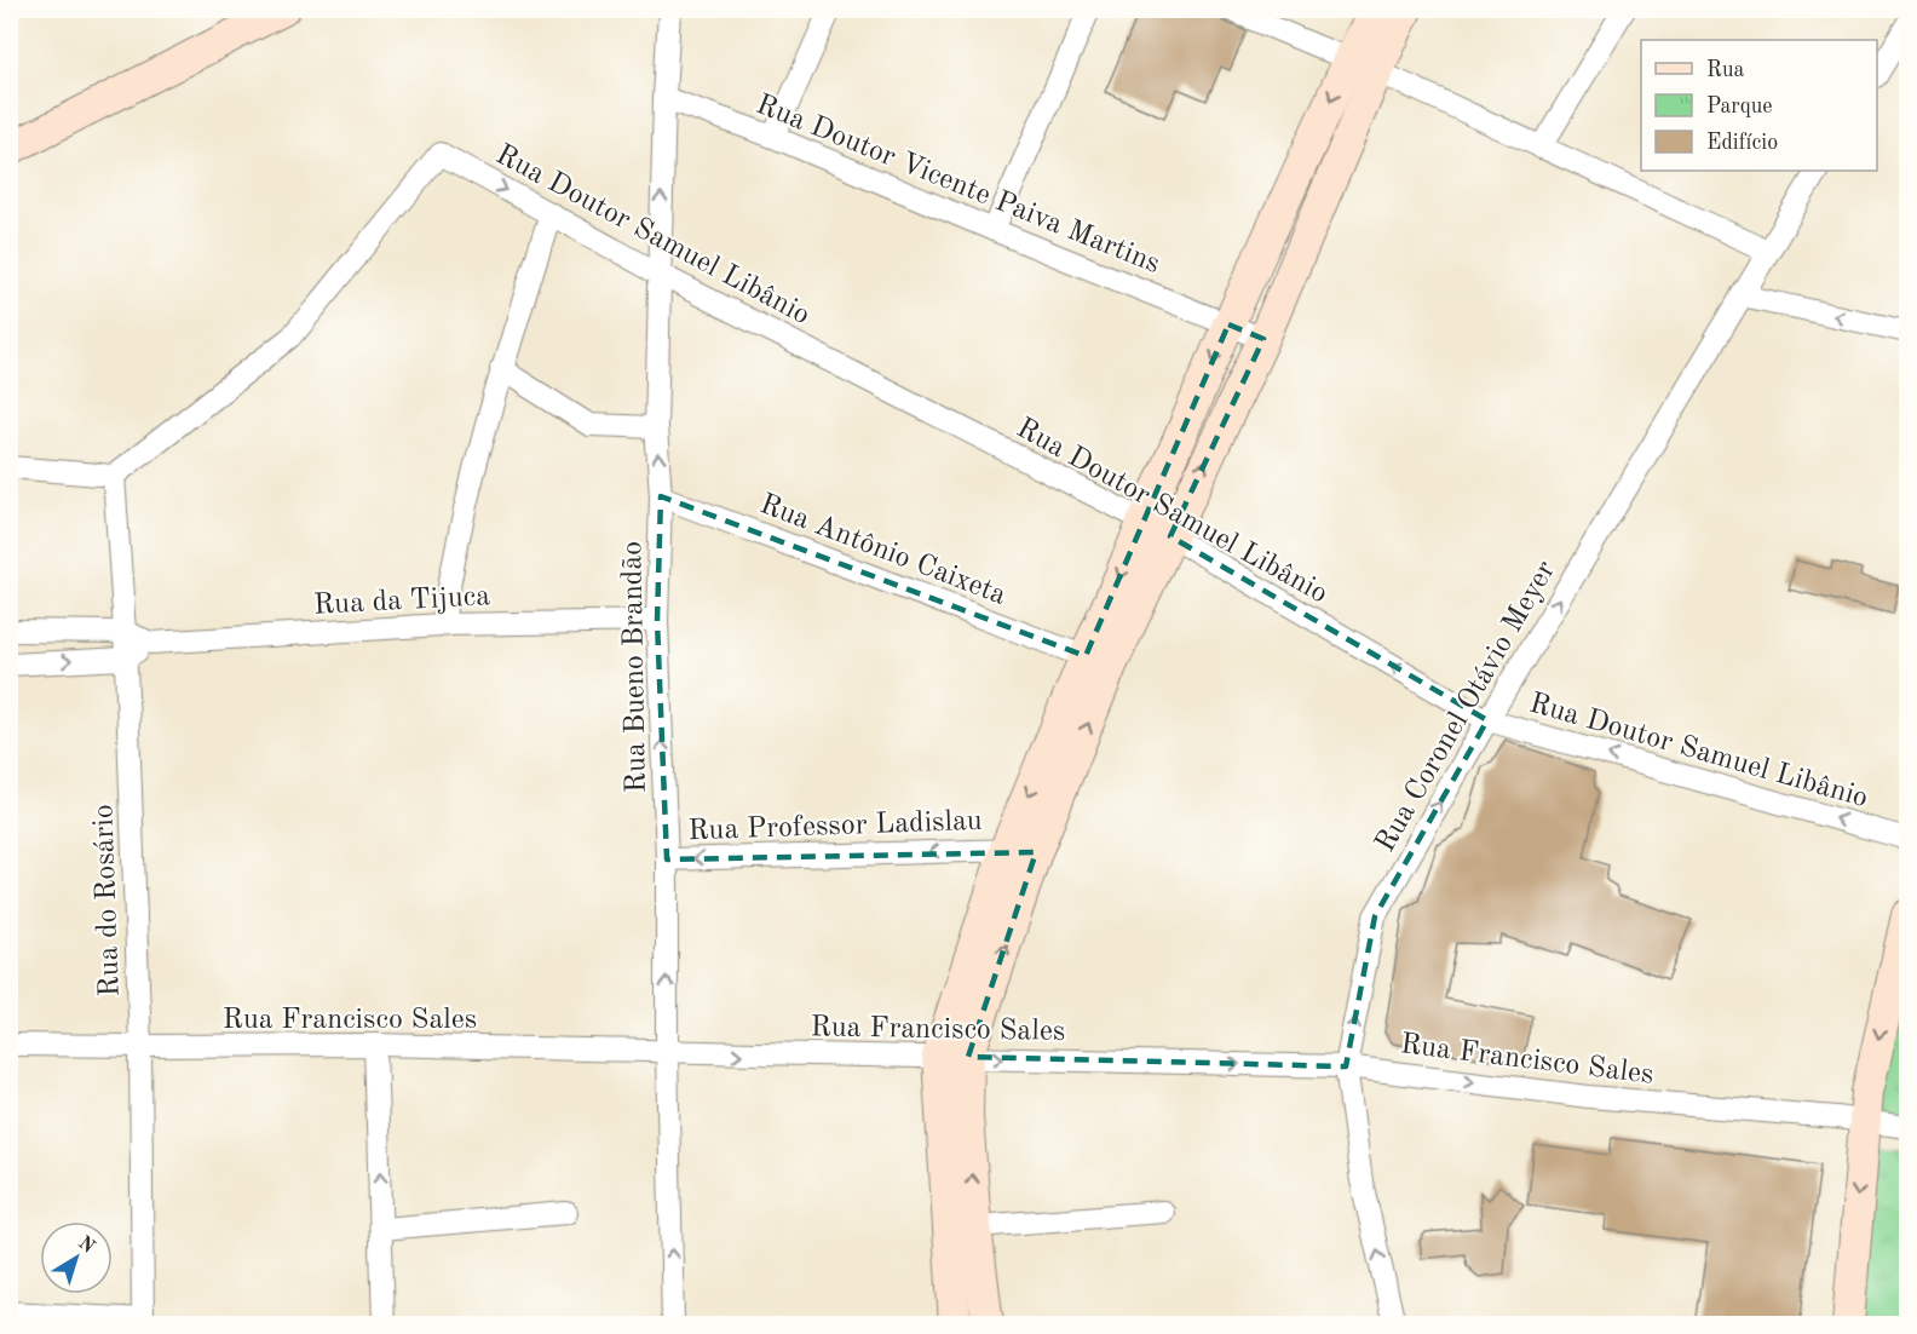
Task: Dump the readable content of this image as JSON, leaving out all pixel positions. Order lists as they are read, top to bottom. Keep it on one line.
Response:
{"streets":{"street":["Rua Doutor Vicente Paiva Martins","Rua Doutor Samuel Libânio","Rua Antônio Caixeta","Rua da Tijuca","Rua Bueno Brandão","Rua Coronel Otávio Meyer","Rua Professor Ladislau","Rua do Rosário","Rua Francisco Sales"]},"crossings":[["Rua Doutor Vicente Paiva Martins","Rua Bueno Brandão"],["Rua Doutor Samuel Libânio","Rua Bueno Brandão"],["Rua Doutor Samuel Libânio","Rua Coronel Otávio Meyer"],["Rua Doutor Samuel Libânio","Rua do Rosário"],["Rua Antônio Caixeta","Rua Bueno Brandão"],["Rua da Tijuca","Rua Bueno Brandão"],["Rua da Tijuca","Rua do Rosário"],["Rua Bueno Brandão","Rua Professor Ladislau"],["Rua Bueno Brandão","Rua Francisco Sales"],["Rua Coronel Otávio Meyer","Rua Francisco Sales"],["Rua do Rosário","Rua Francisco Sales"]],"one_way":["Rua Bueno Brandão","Rua Coronel Otávio Meyer","Rua Professor Ladislau","Rua Francisco Sales"],"legend":["Rua","Parque","Edifício"],"north":"top right"}
